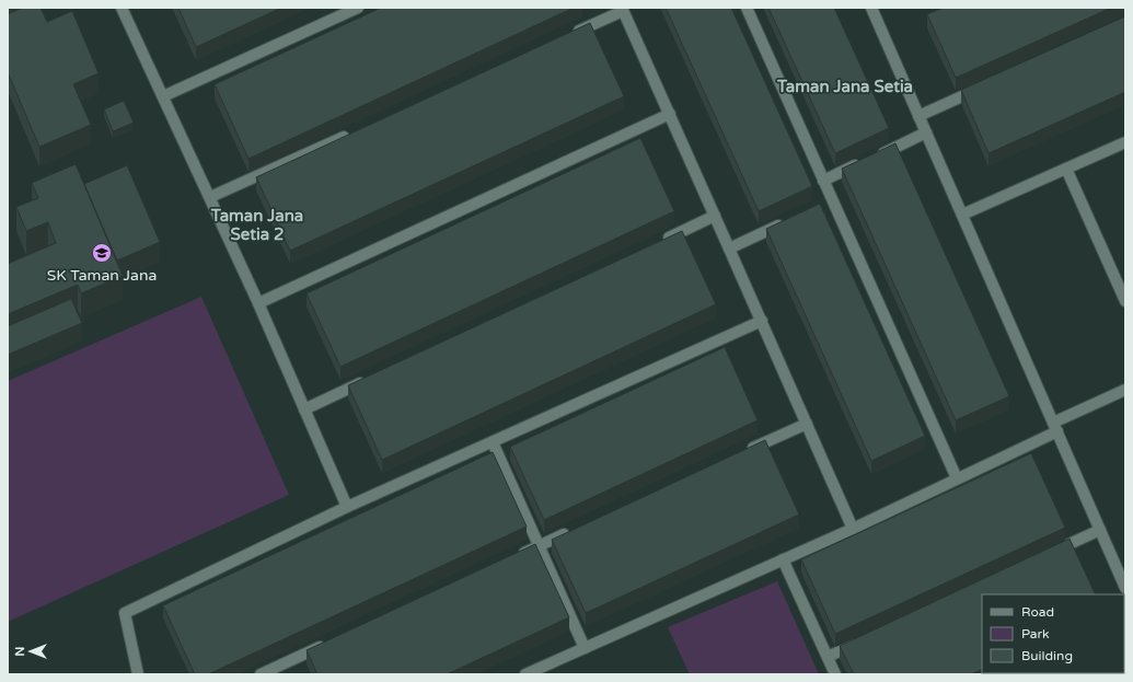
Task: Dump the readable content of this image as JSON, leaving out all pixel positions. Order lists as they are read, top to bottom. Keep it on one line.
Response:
{"districts":["Taman Jana Setia","Taman Jana Setia 2"],"places":{"school or university":["SK Taman Jana"]},"legend":["Road","Park","Building"],"north":"left"}
